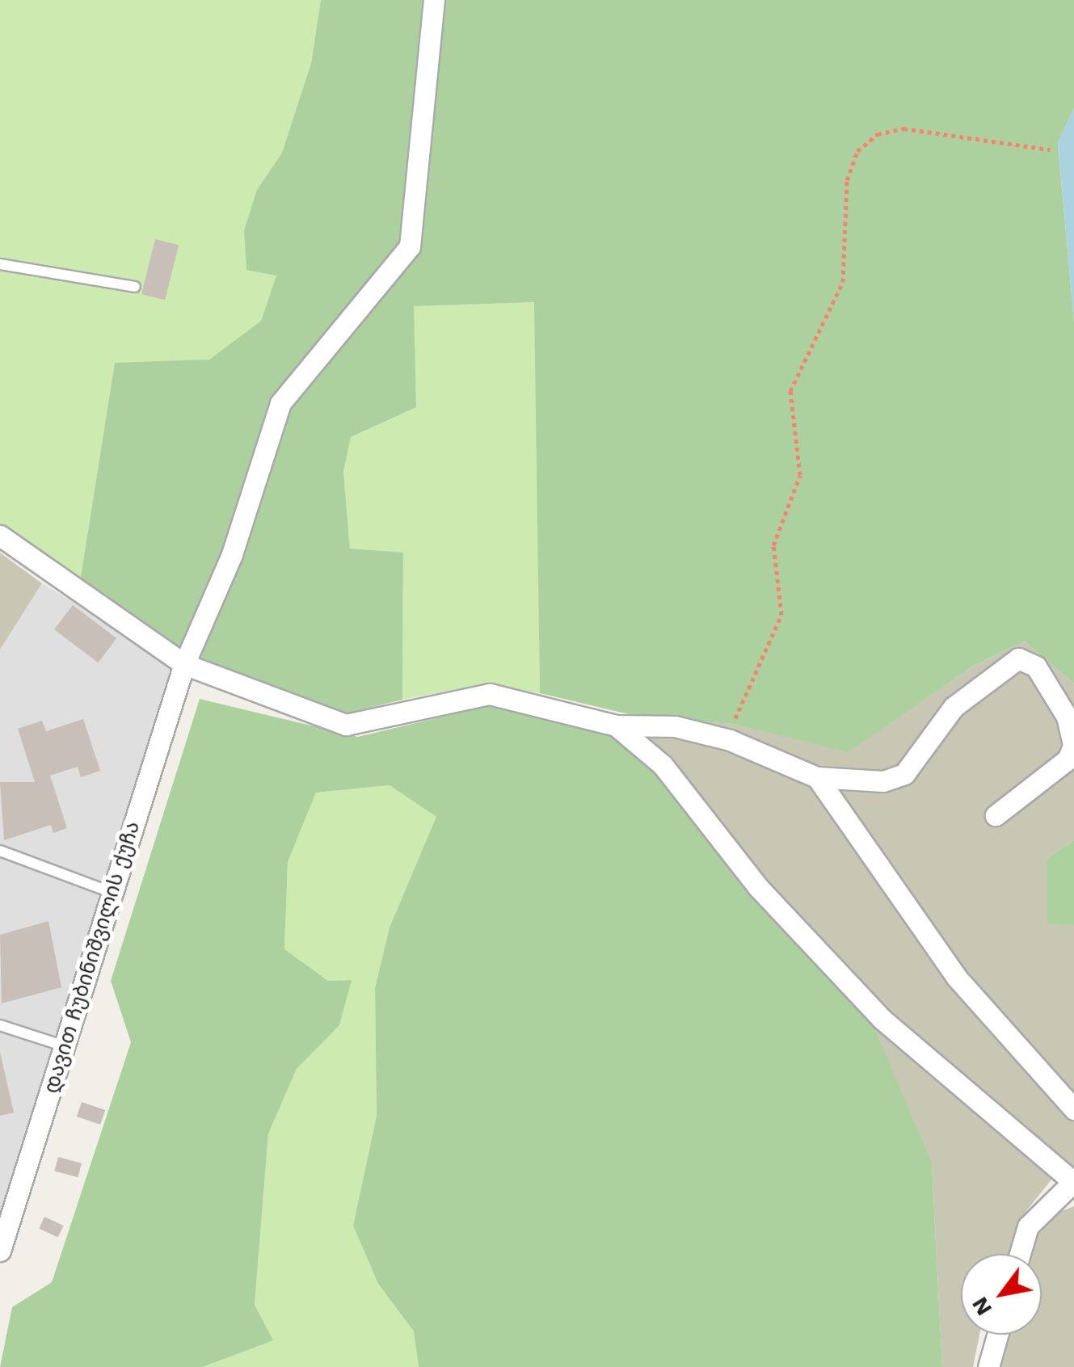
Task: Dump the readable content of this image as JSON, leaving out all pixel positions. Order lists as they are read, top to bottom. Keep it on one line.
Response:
{"streets":{"street":["დავით ჩუბინიშვილის ქუჩა"]},"north":"bottom left"}
